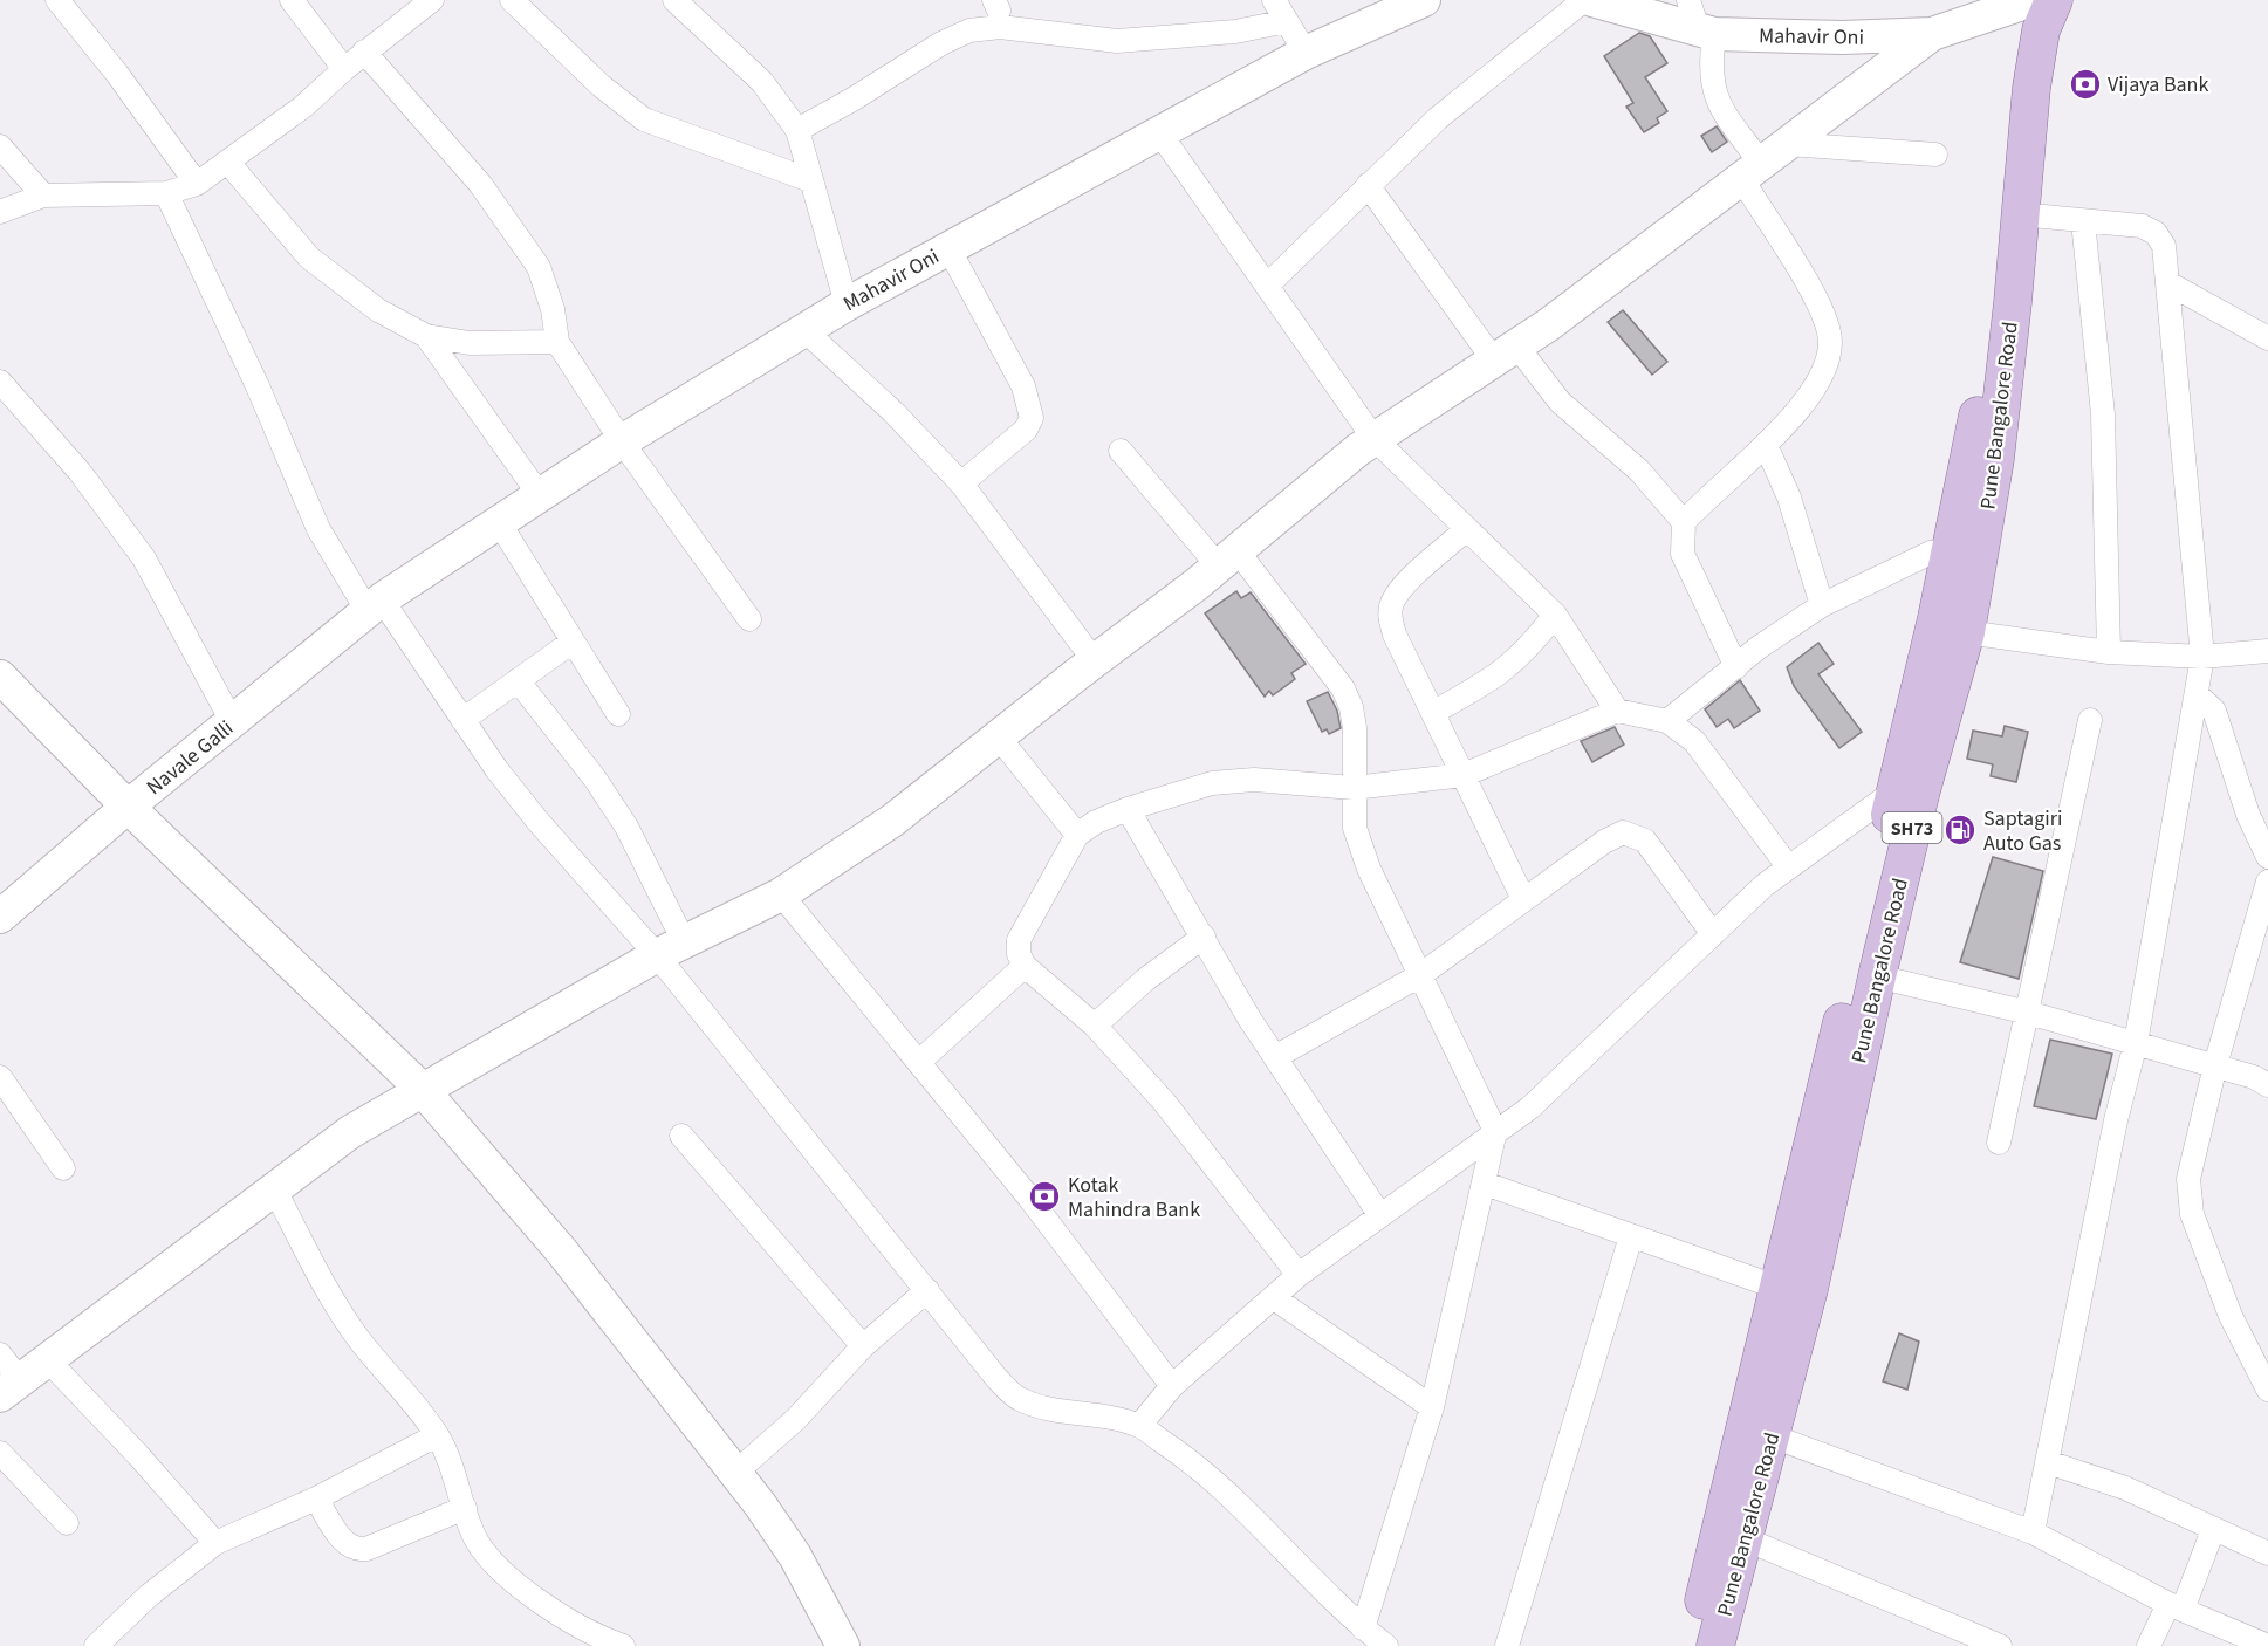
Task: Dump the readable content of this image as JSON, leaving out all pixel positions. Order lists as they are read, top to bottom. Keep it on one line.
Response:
{"streets":{"main road":["Pune Bangalore Road","SH73"],"street":["Mahavir Oni","Navale Galli"]},"crossings":[["Mahavir Oni","Pune Bangalore Road"],["Mahavir Oni","Navale Galli"]],"places":{"bank":["Vijaya Bank","Kotak Mahindra Bank"],"fuel station":["Saptagiri Auto Gas"]}}
